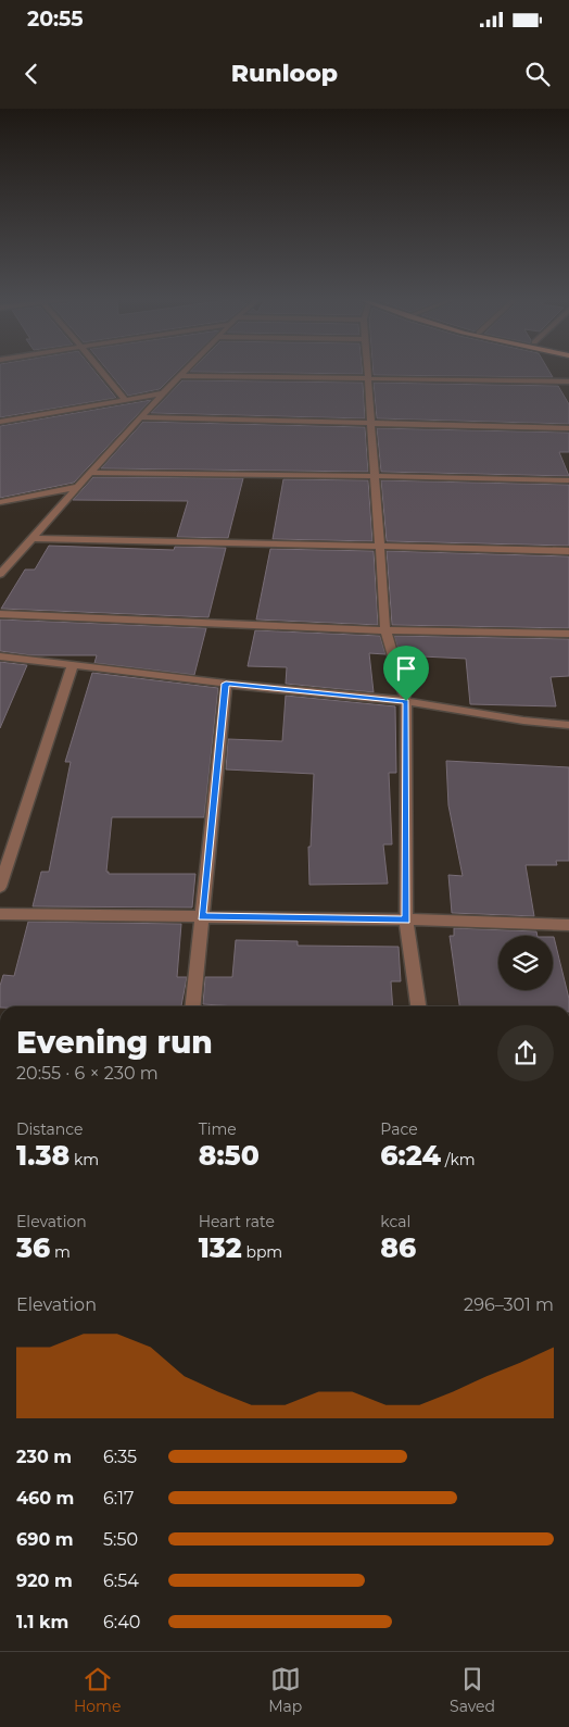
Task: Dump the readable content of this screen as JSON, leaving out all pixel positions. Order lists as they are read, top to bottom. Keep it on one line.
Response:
{"page":{"status":"20:55","header":"Runloop","heading":["Evening run","20:55 · 6 × 230 m"],"stats":[["Distance","1.38 km"],["Time","8:50"],["Pace","6:24 /km"],["Elevation","36 m"],["Heart rate","132 bpm"],["kcal","86"]],"chart":["Elevation","296–301 m"],"list":[{"name":"230 m","note":"6:35"},{"name":"460 m","note":"6:17"},{"name":"690 m","note":"5:50"},{"name":"920 m","note":"6:54"},{"name":"1.1 km","note":"6:40"}],"tabs":["Home","Map","Saved"]}}
